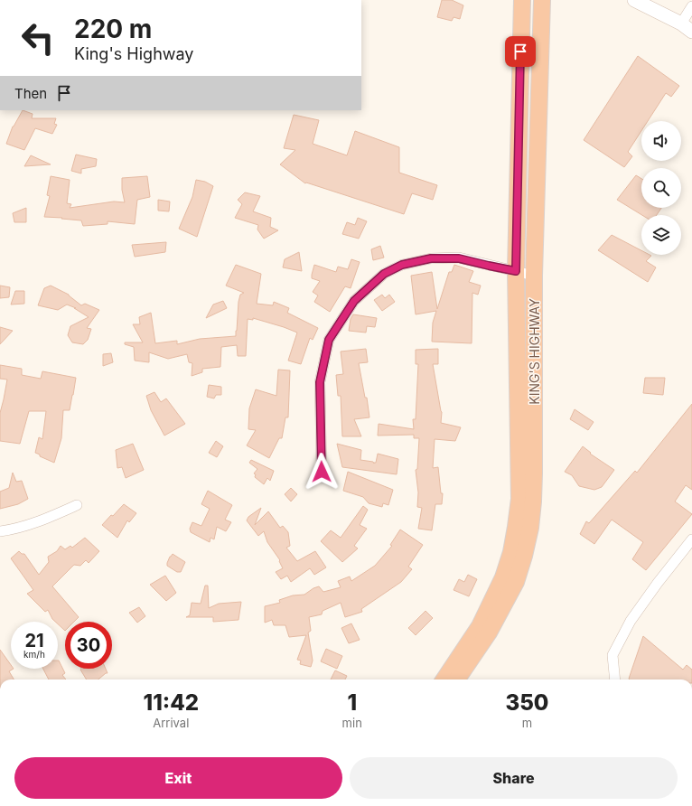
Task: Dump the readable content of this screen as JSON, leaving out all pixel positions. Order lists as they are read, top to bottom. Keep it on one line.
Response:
{"streets":{"highway":["KING'S HIGHWAY"]},"page":{"turn":["220 m","King's Highway"],"then":"Then","speed":"21 km/h","limit":"30","eta":["11:42","Arrival","1","min","350","m"],"buttons":["Exit","Share"]}}
